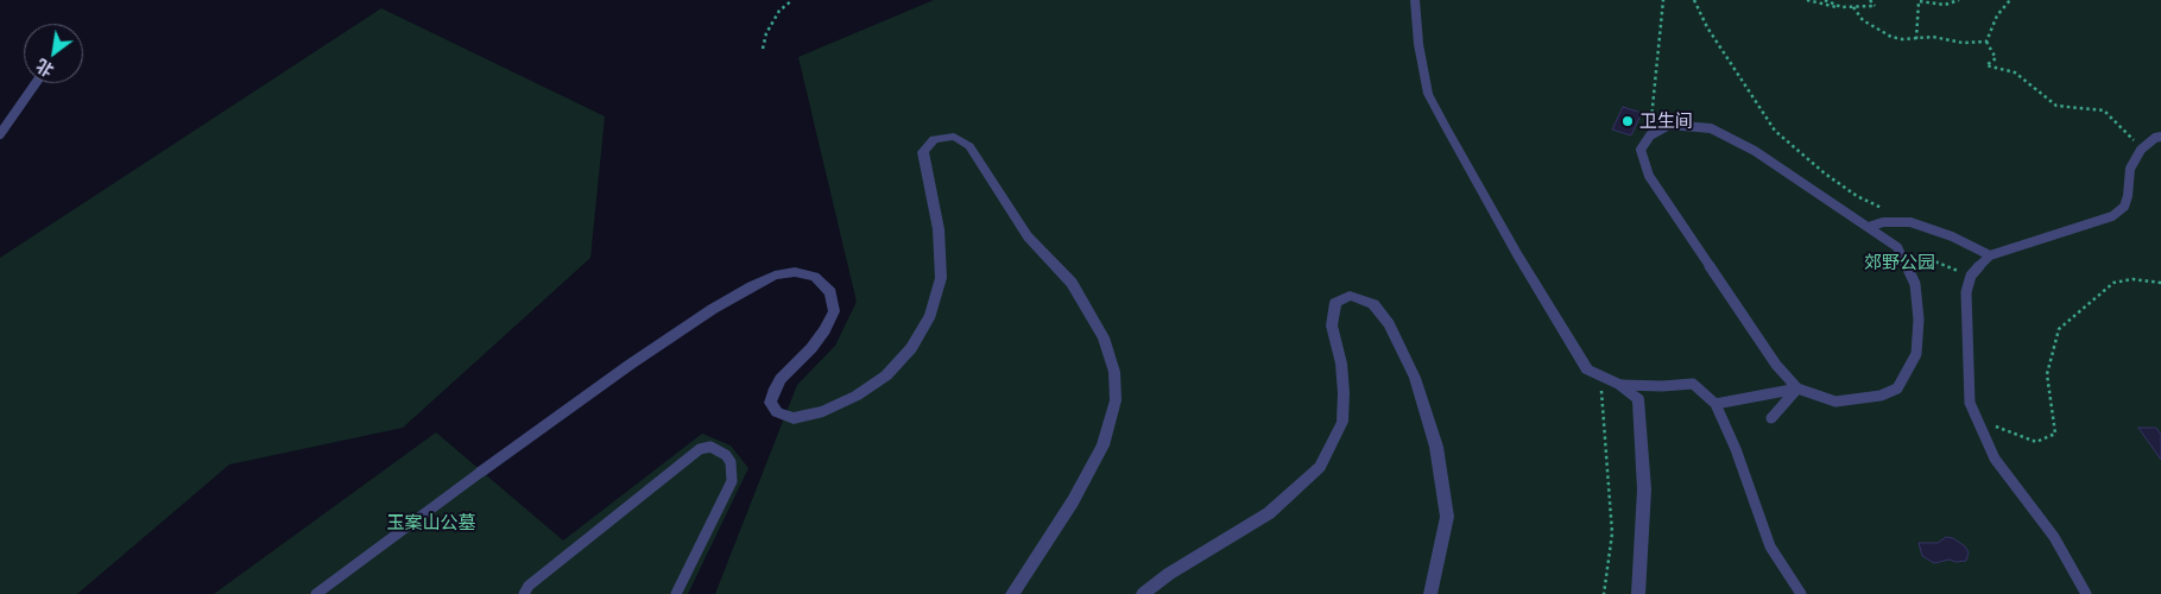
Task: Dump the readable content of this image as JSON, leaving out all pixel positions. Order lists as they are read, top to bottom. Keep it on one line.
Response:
{"parks":["郊野公园","玉案山公墓"],"places":["卫生间"],"north":"bottom left"}
